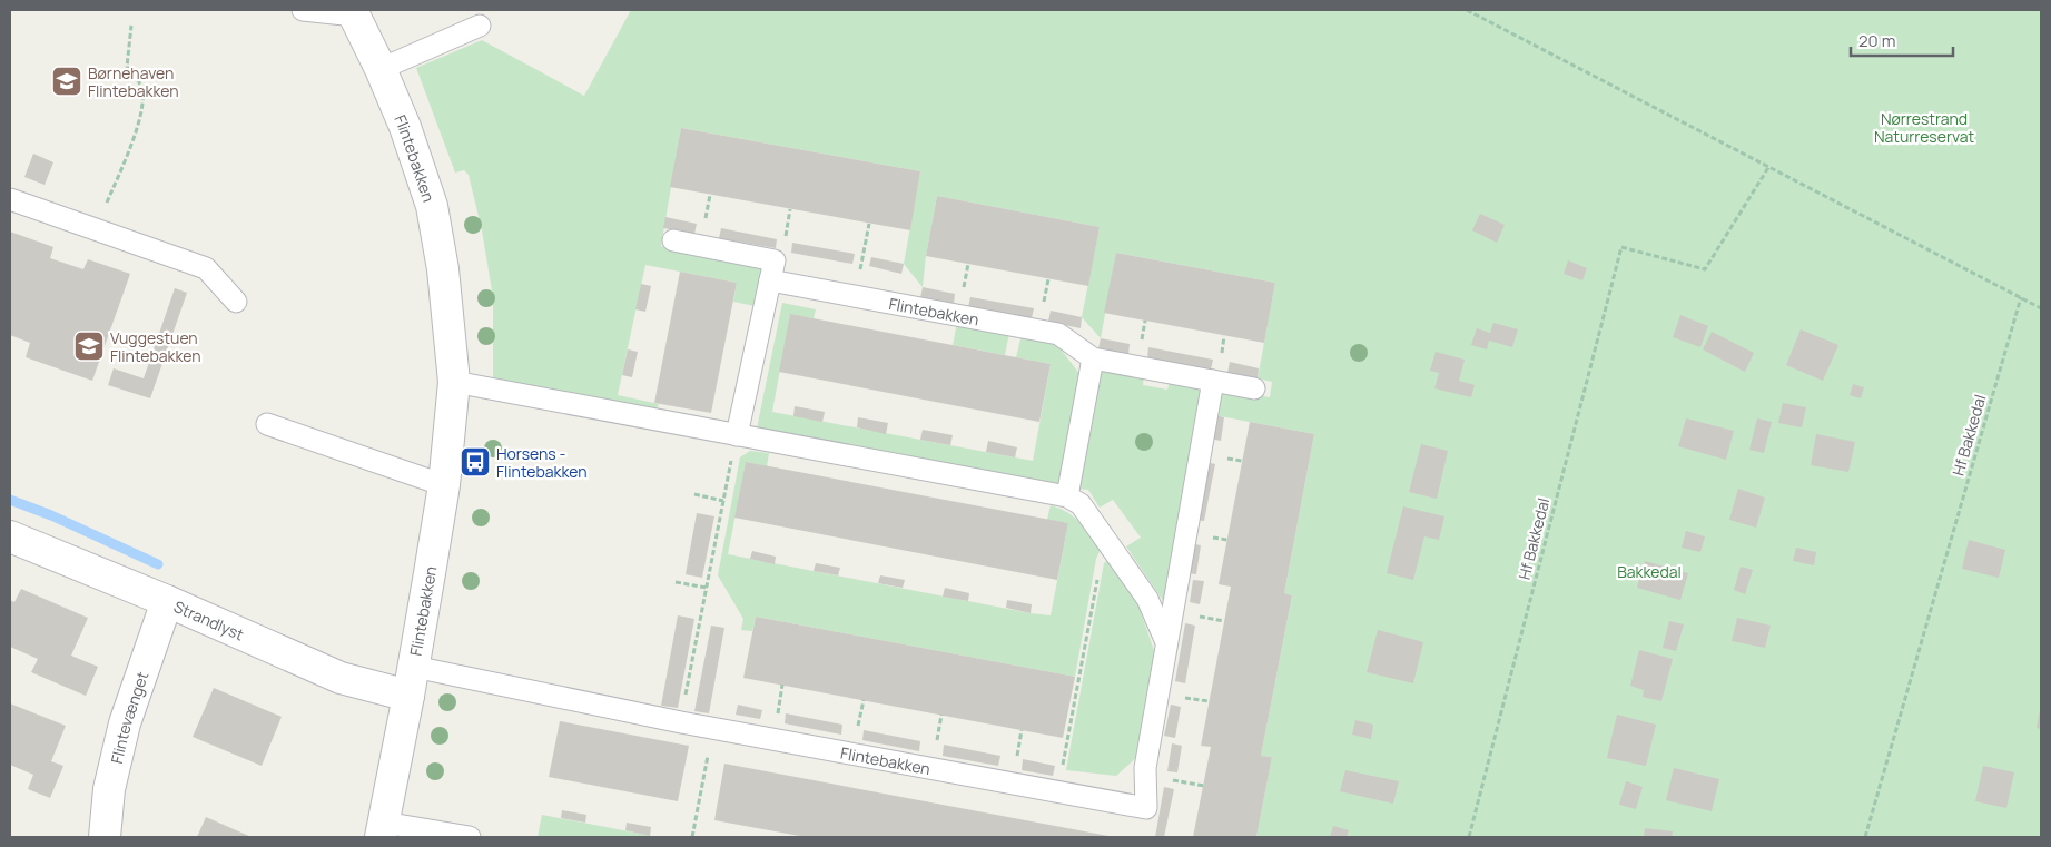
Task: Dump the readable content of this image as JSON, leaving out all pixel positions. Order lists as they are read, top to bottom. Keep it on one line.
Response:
{"streets":{"street":["Flintebakken","Strandlyst","Flintevænget"],"path":["Hf Bakkedal"]},"crossings":[["Flintebakken","Strandlyst"],["Strandlyst","Flintevænget"]],"parks":["Nørrestrand Naturreservat","Bakkedal"],"places":{"school or university":["Børnehaven Flintebakken","Vuggestuen Flintebakken"],"bus stop":["Horsens - Flintebakken"]},"scale_bar":"20 m"}
